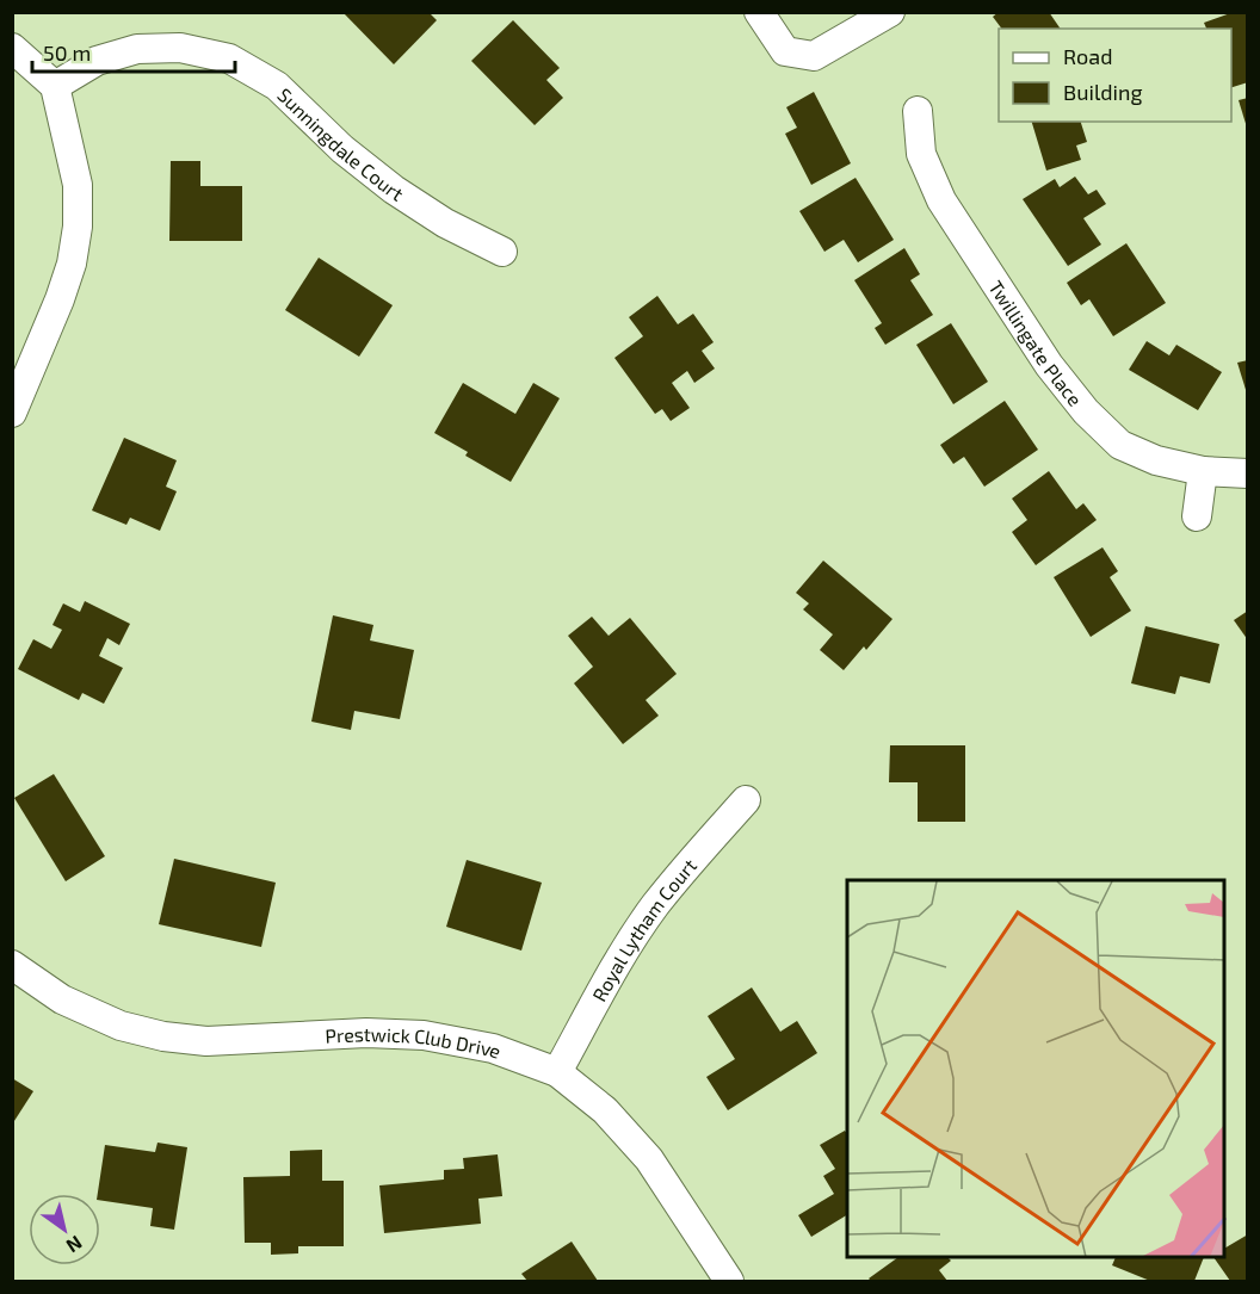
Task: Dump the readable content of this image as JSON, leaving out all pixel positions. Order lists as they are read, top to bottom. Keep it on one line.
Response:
{"streets":{"street":["Sunningdale Court","Twillingate Place","Royal Lytham Court","Prestwick Club Drive"]},"crossings":[["Royal Lytham Court","Prestwick Club Drive"]],"legend":["Road","Building"],"scale_bar":"50 m","north":"bottom right"}
